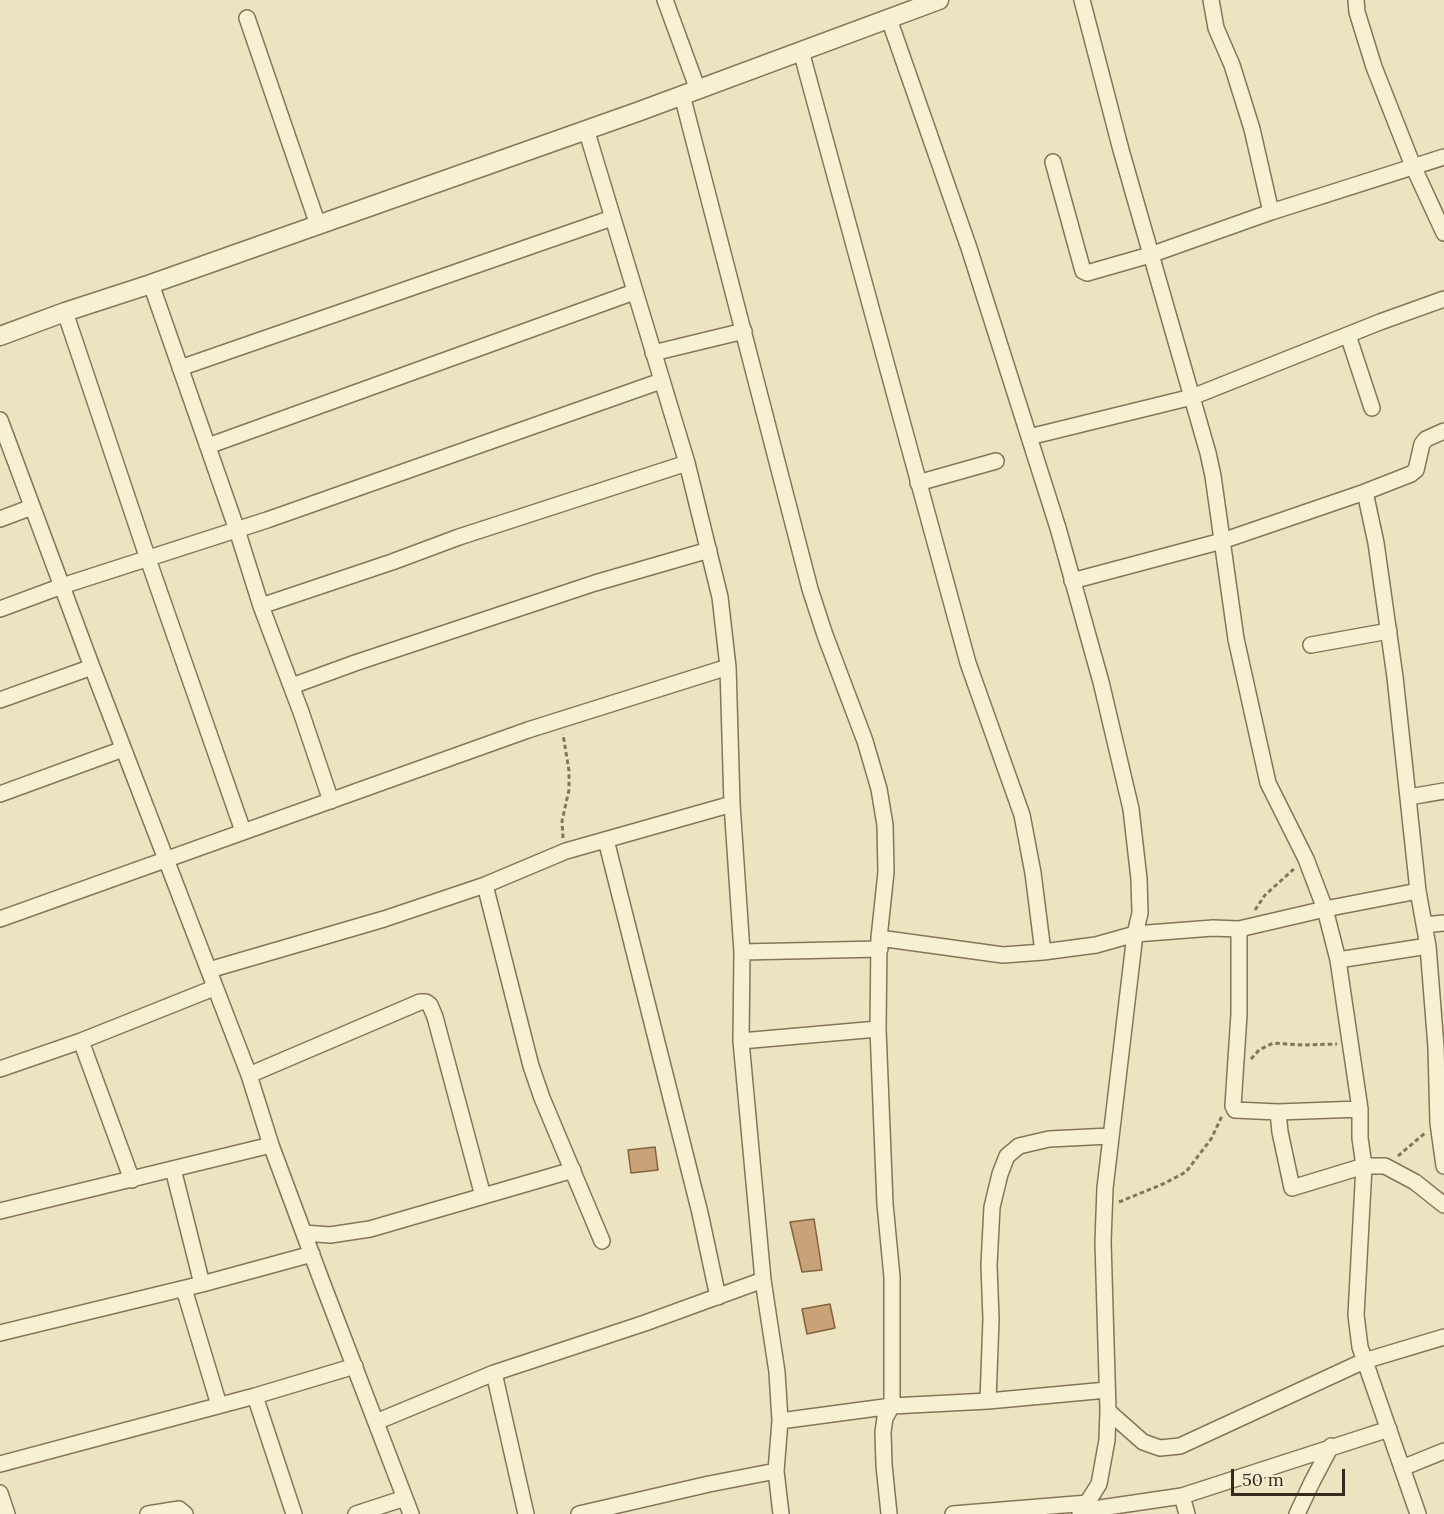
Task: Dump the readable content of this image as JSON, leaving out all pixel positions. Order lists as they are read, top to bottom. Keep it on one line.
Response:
{"scale_bar":"50 m"}
